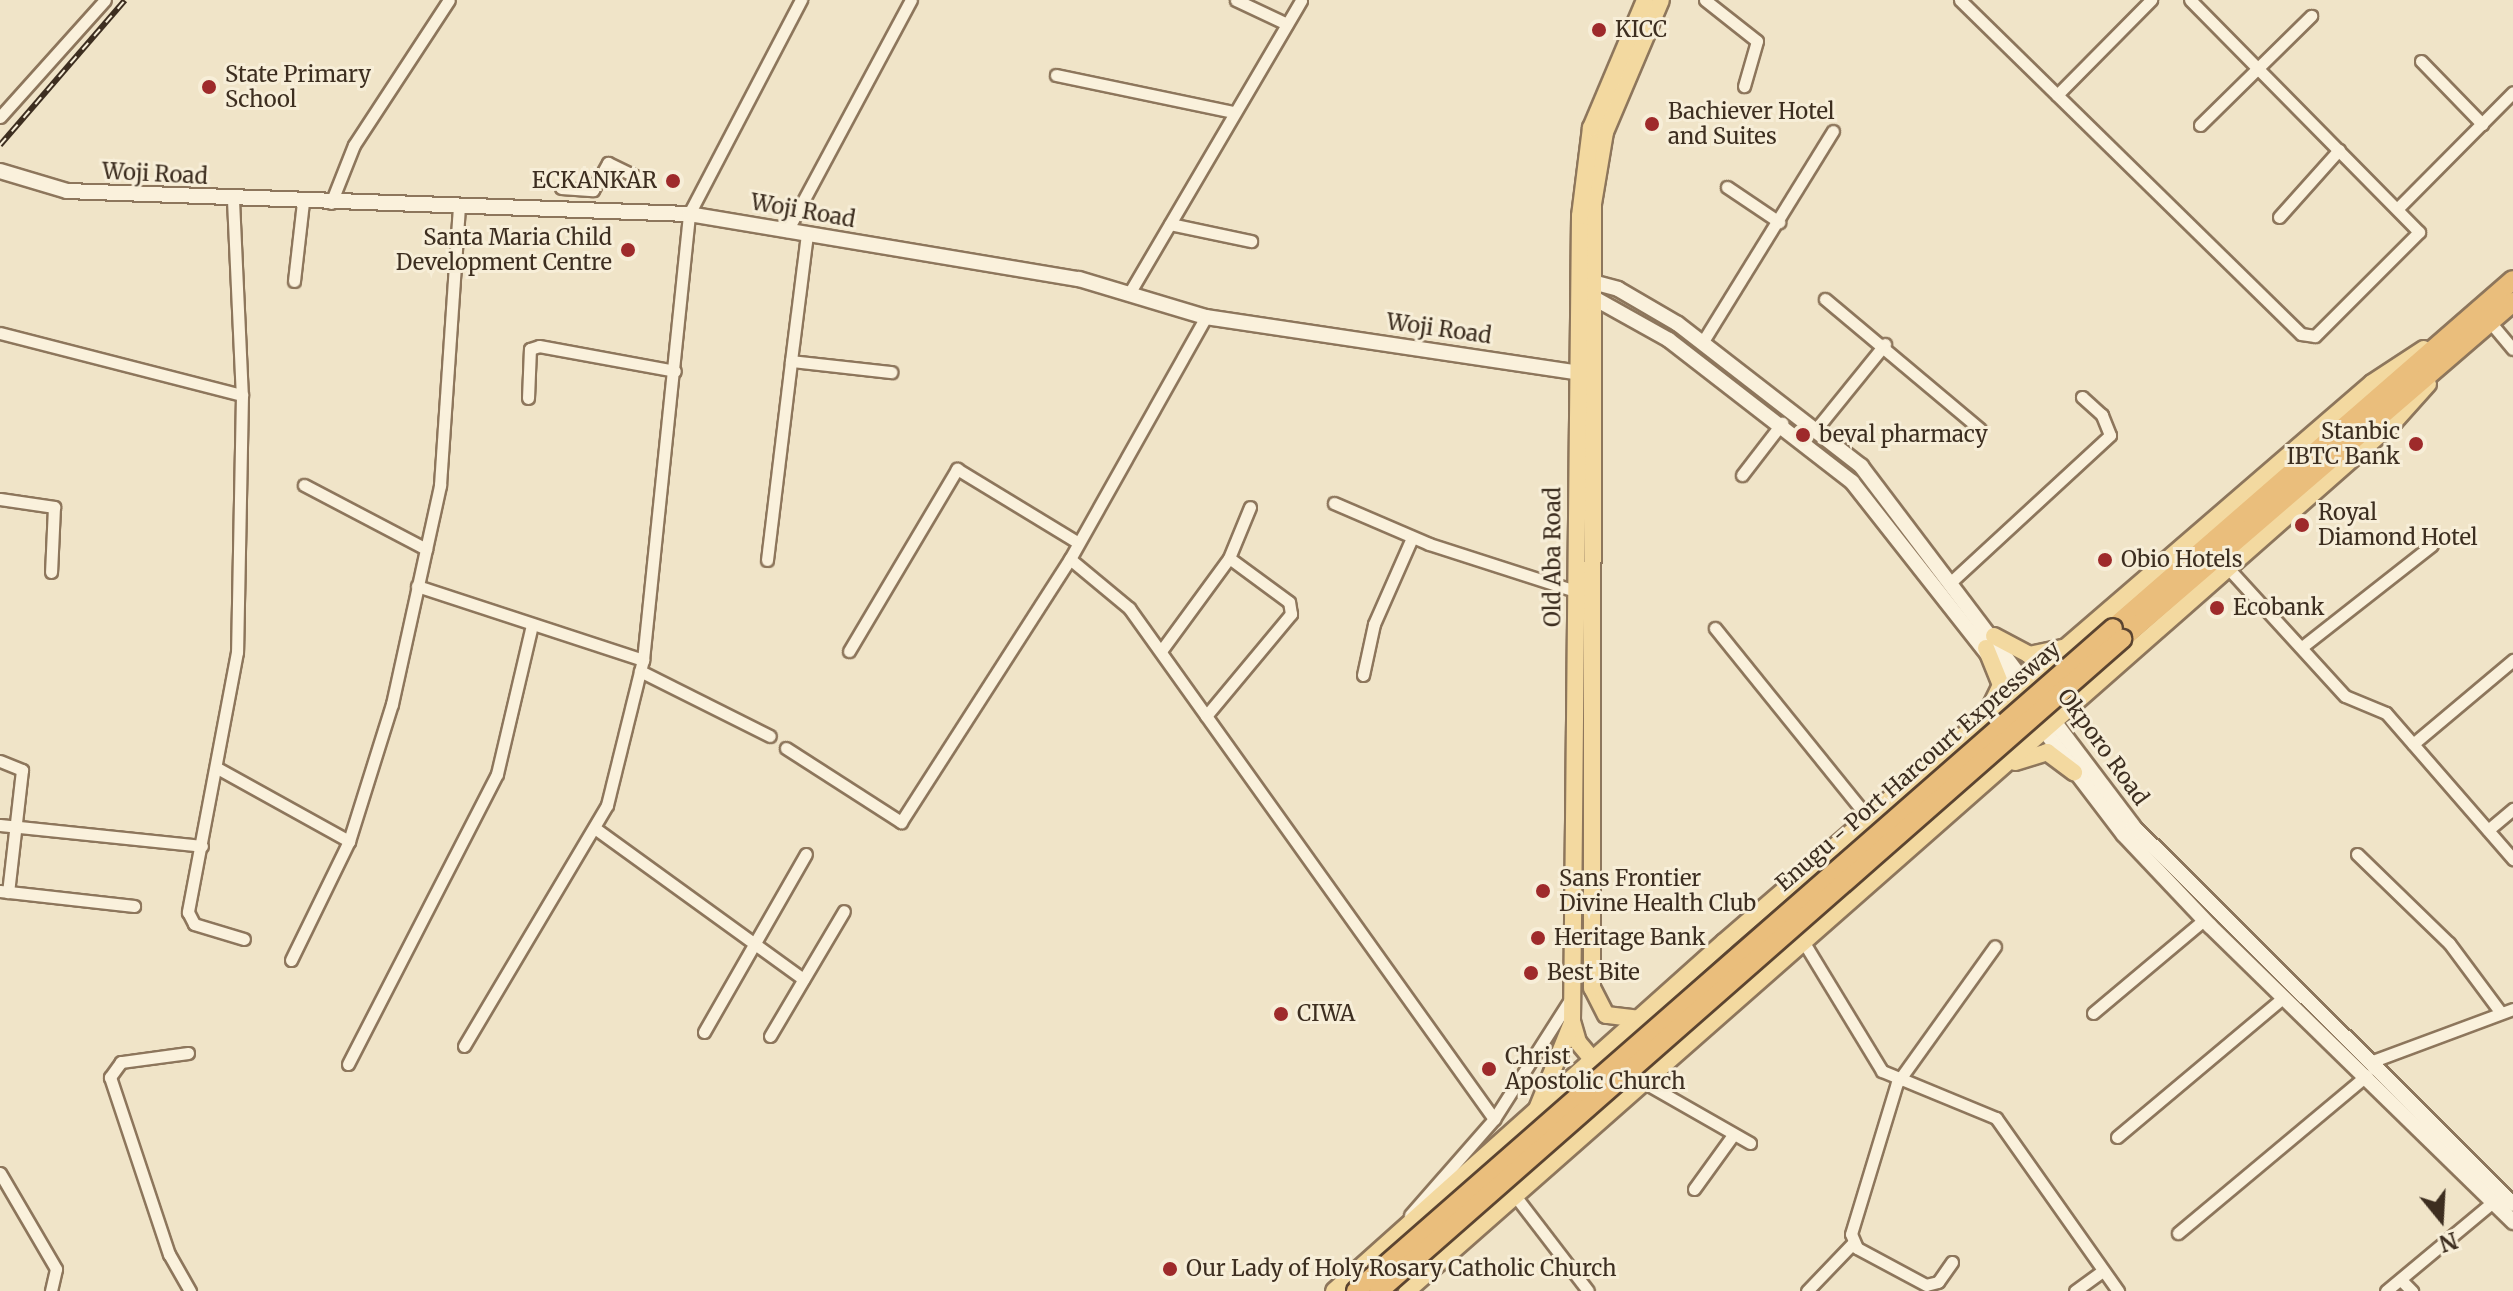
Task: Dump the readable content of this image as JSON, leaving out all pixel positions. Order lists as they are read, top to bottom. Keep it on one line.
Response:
{"streets":{"highway":["Enugu - Port Harcourt Expressway"],"main road":["Woji Road","Old Aba Road","Okporo Road"]},"crossings":[["Woji Road","Old Aba Road"],["Old Aba Road","Okporo Road"]],"places":["KICC","State Primary School","Bachiever Hotel and Suites","ECKANKAR","Santa Maria Child Development Centre","beval pharmacy","Stanbic IBTC Bank","Royal Diamond Hotel","Obio Hotels","Ecobank","Sans Frontier Divine Health Club","Heritage Bank","Best Bite","CIWA","Christ Apostolic Church","Our Lady of Holy Rosary Catholic Church"],"north":"bottom"}
